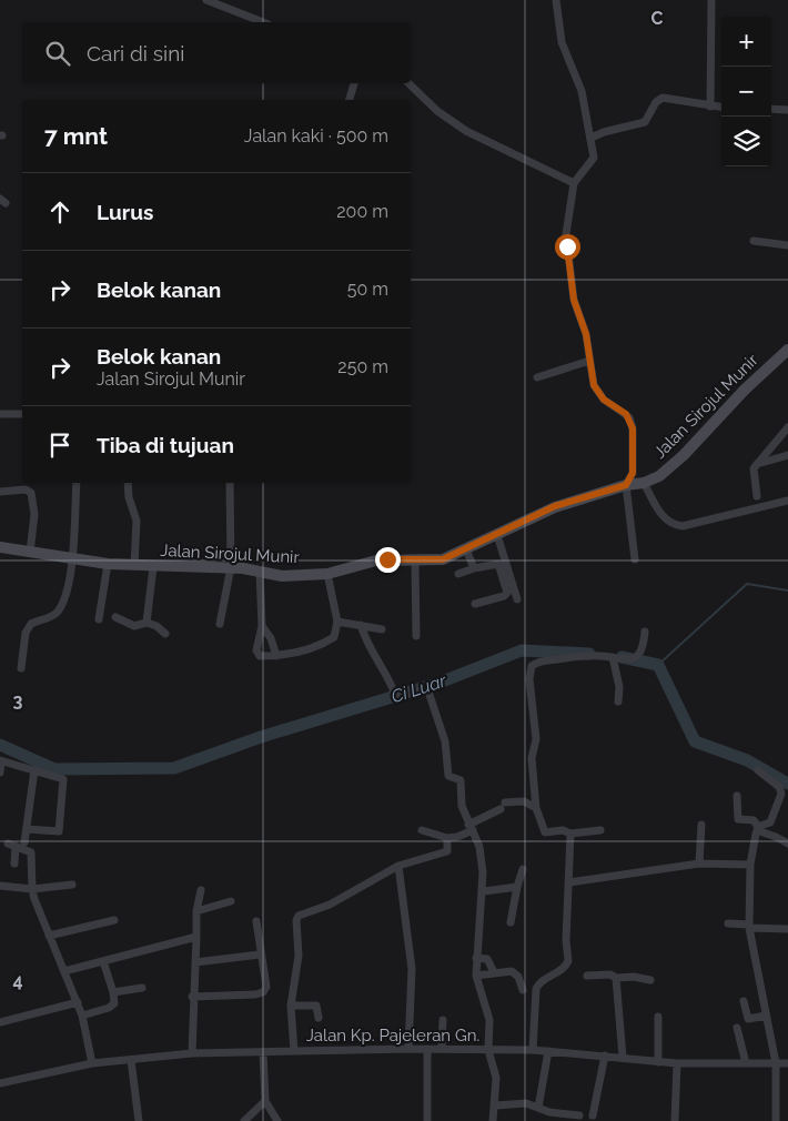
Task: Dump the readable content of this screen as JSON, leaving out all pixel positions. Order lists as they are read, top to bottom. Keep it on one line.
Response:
{"streets":{"street":["Jalan Sirojul Munir","Jalan Kp. Pajeleran Gn."]},"water":["Ci Luar"],"page":{"map_buttons":["+","−"],"search":"Cari di sini","heading":["7 mnt","Jalan kaki · 500 m"],"list":[["Lurus","200 m"],["Belok kanan","50 m"],["Belok kanan","Jalan Sirojul Munir","250 m"],"Tiba di tujuan"]},"grid":{"columns":["C"],"rows":["3","4"]}}
